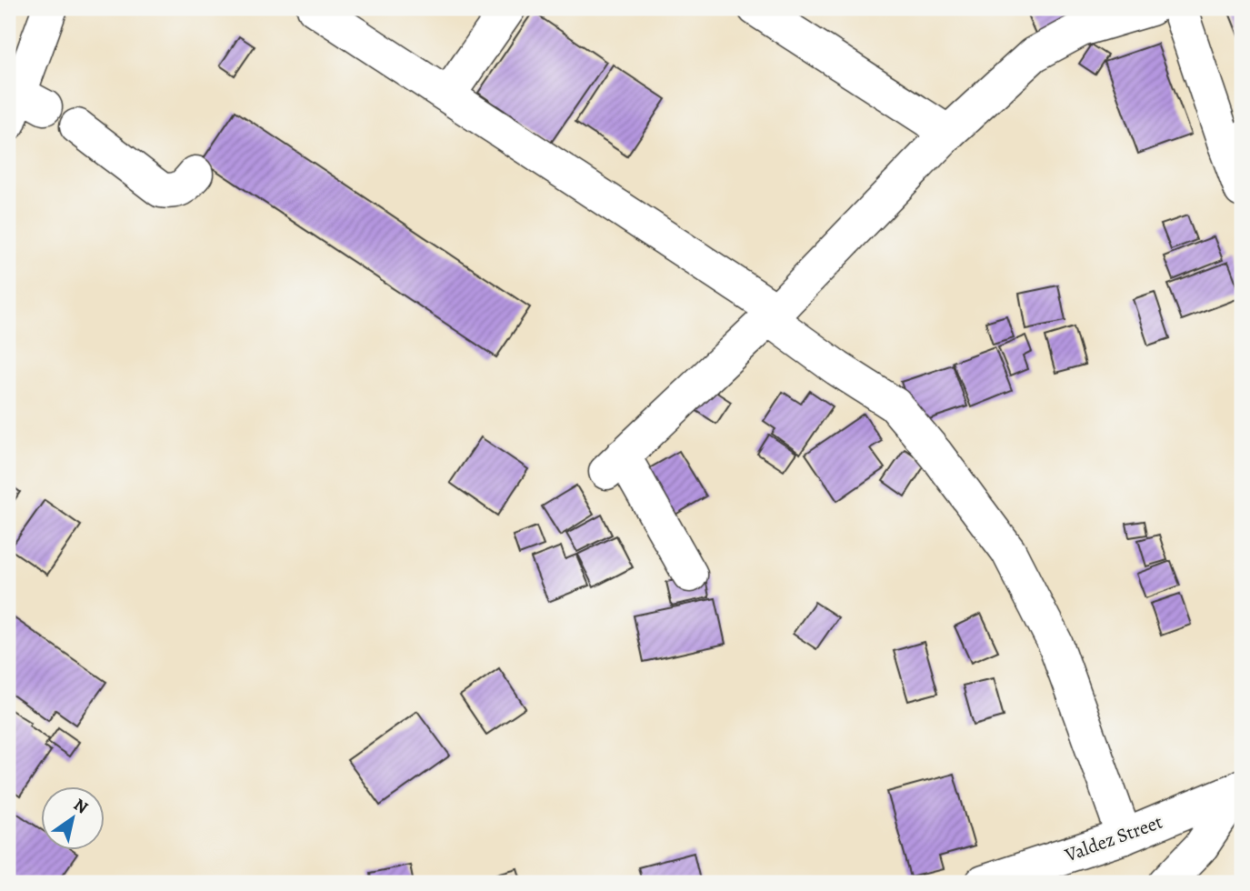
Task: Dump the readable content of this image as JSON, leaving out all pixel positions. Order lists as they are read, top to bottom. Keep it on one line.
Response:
{"streets":{"street":["Valdez Street"]},"north":"top right"}
